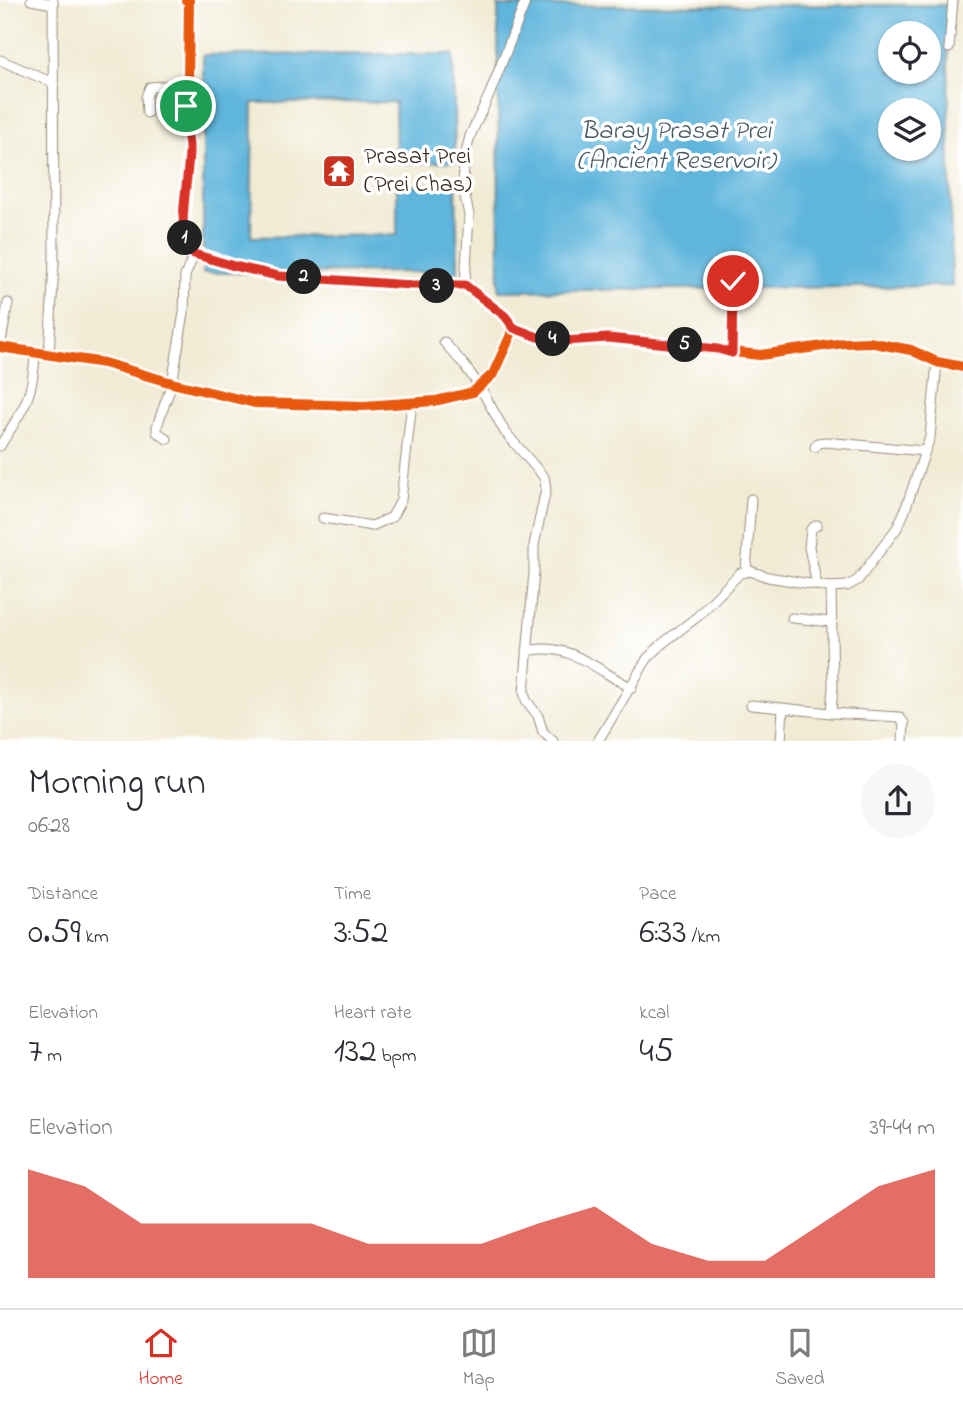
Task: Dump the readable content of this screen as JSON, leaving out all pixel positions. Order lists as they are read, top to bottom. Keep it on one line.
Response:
{"water":["Baray Prasat Prei (Ancient Reservoir)"],"places":{"temple":["Prasat Prei (Prei Chas)"]},"page":{"pins":["1","2","3","4","5"],"heading":["Morning run","06:28"],"stats":[["Distance","0.59 km"],["Time","3:52"],["Pace","6:33 /km"],["Elevation","7 m"],["Heart rate","132 bpm"],["kcal","45"]],"chart":["Elevation","39–44 m"],"tabs":["Home","Map","Saved"]}}
